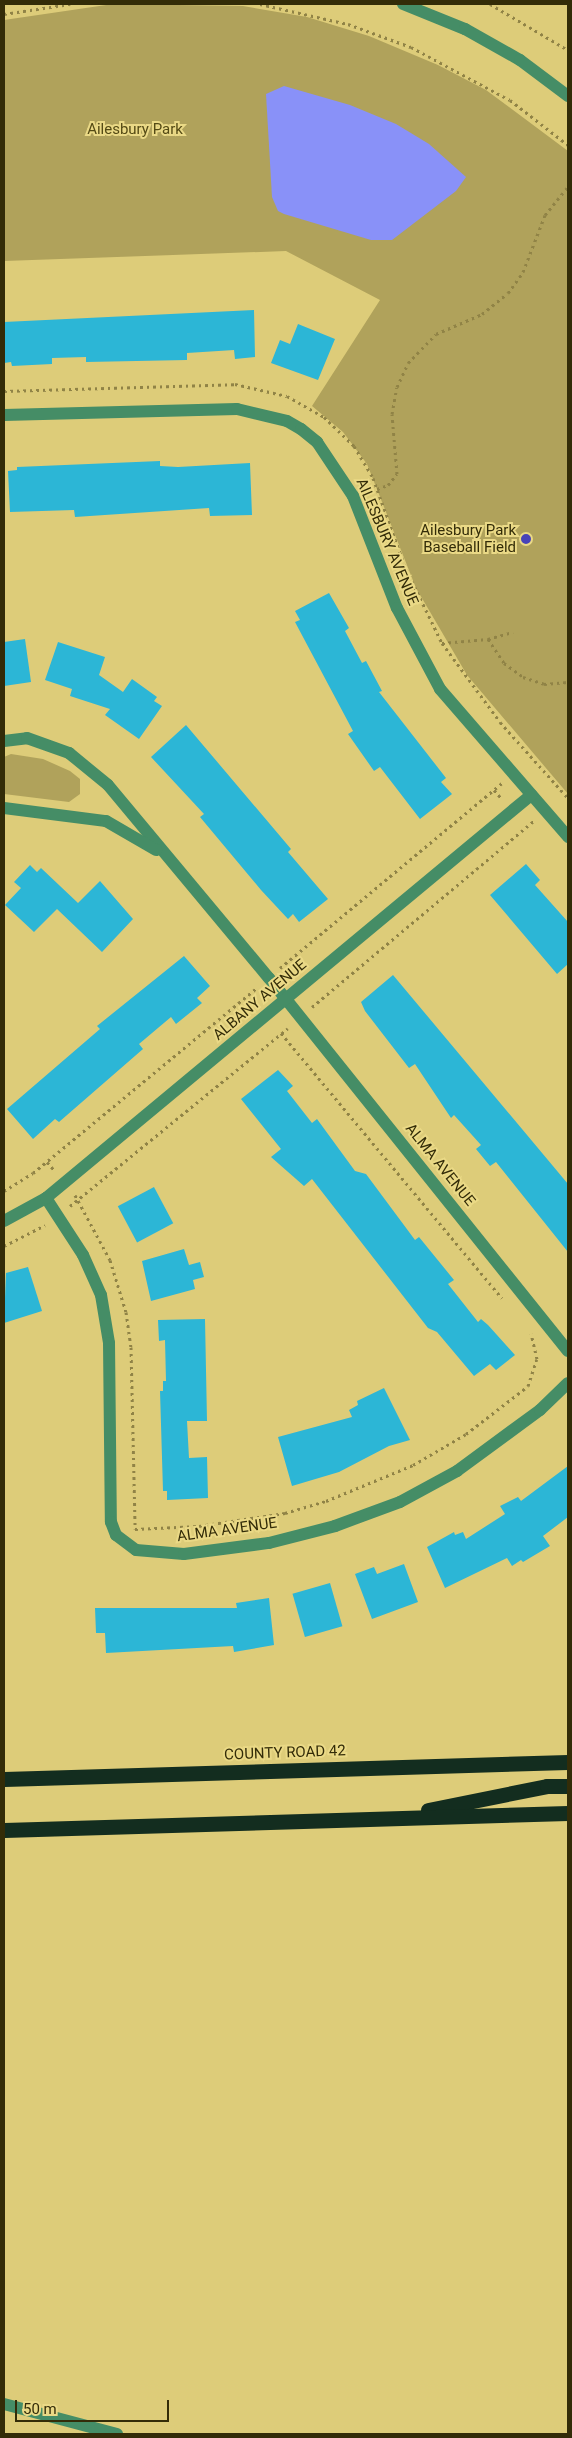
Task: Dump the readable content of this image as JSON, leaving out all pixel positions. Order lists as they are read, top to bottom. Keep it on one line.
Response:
{"streets":{"highway":["COUNTY ROAD 42"],"street":["AILESBURY AVENUE","ALBANY AVENUE","ALMA AVENUE"]},"crossings":[["AILESBURY AVENUE","ALBANY AVENUE"],["ALBANY AVENUE","ALMA AVENUE"]],"parks":["Ailesbury Park"],"places":["Ailesbury Park Baseball Field"],"scale_bar":"50 m"}
